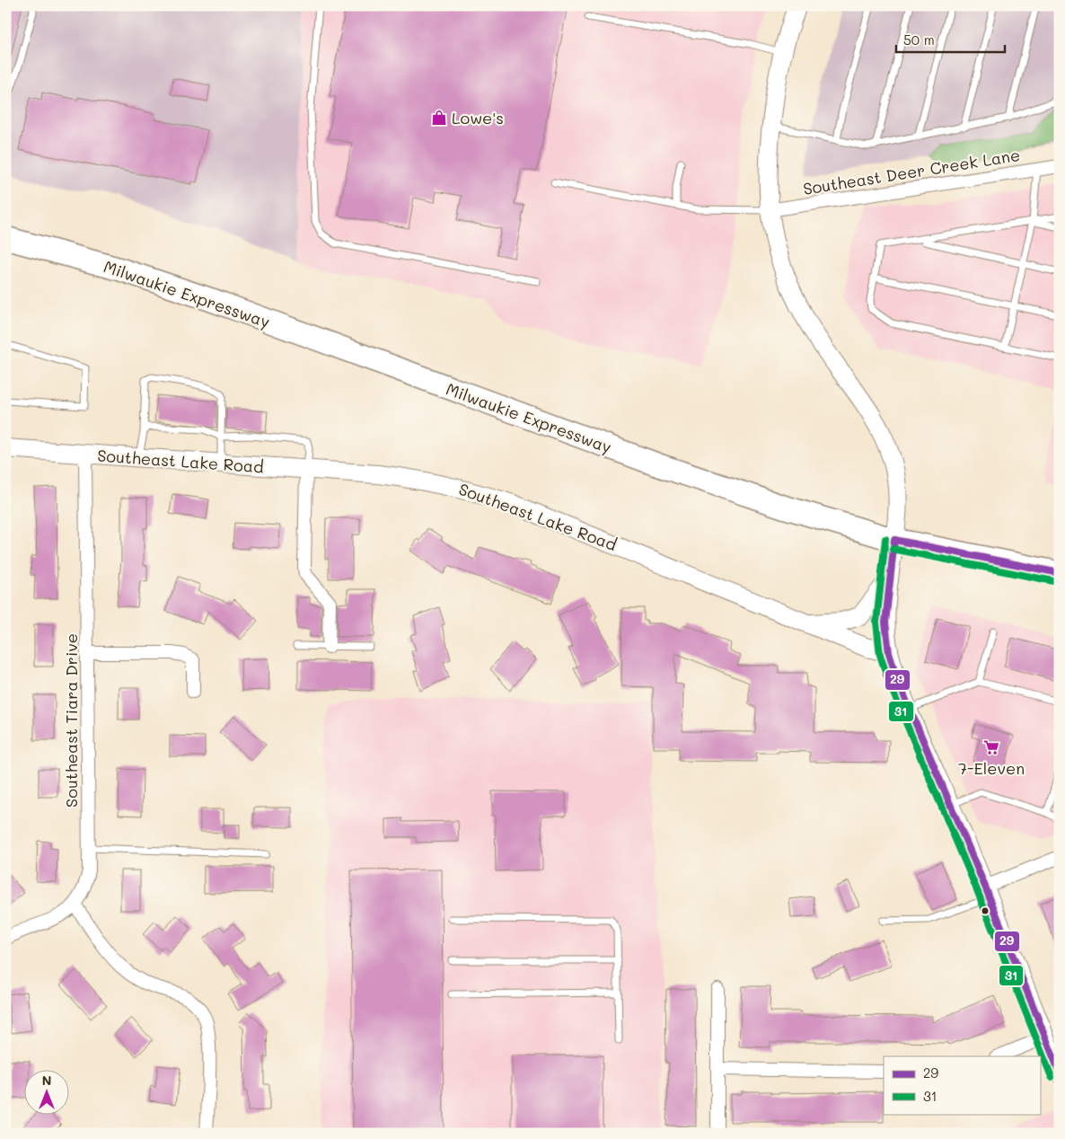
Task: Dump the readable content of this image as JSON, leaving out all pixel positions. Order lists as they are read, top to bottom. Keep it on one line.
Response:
{"streets":{"highway":["Milwaukie Expressway"],"street":["Southeast Deer Creek Lane","Southeast Lake Road","Southeast Tiara Drive"]},"crossings":[["Southeast Lake Road","Southeast Tiara Drive"]],"places":{"shop":["Lowe's"],"supermarket":["7-Eleven"]},"lines":["transit line 31","transit line 29"],"legend":["29","31"],"scale_bar":"50 m","north":"top"}
